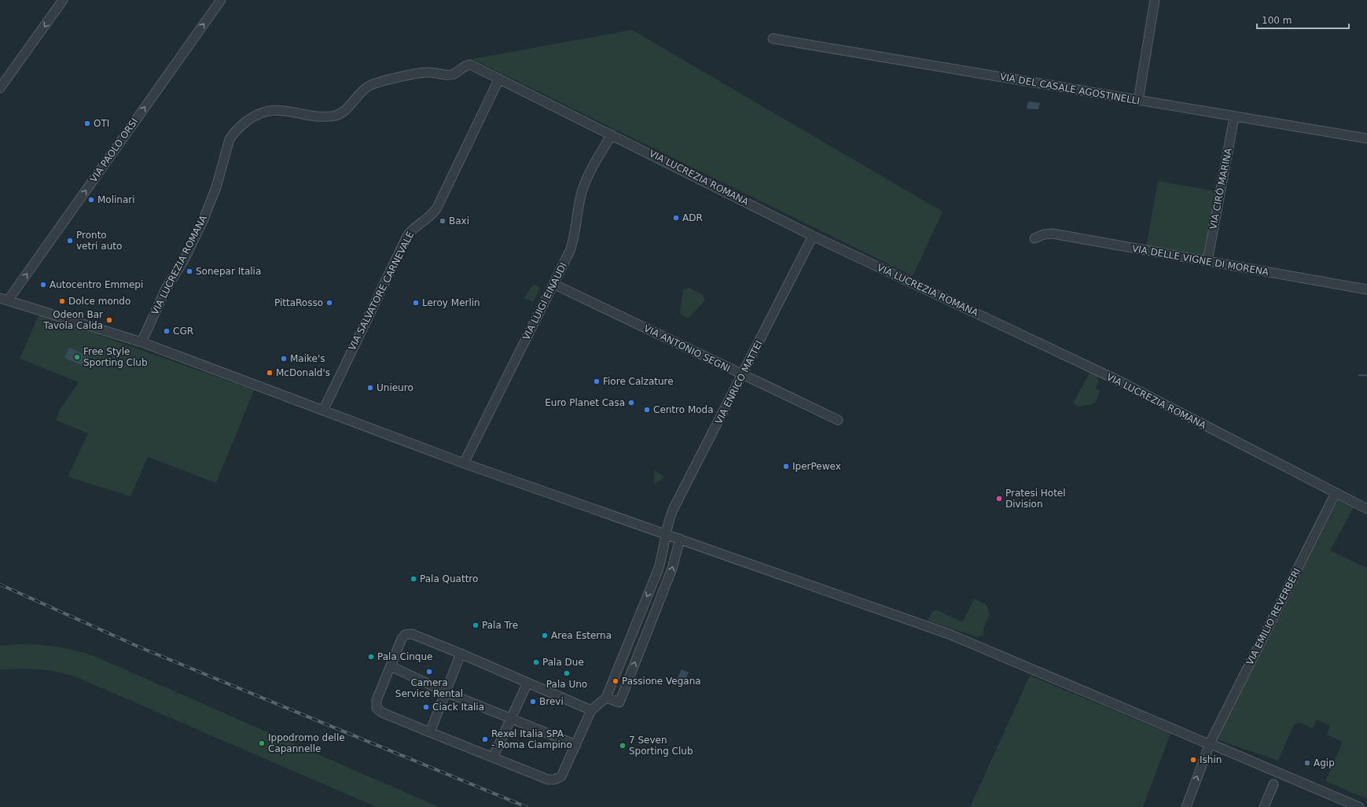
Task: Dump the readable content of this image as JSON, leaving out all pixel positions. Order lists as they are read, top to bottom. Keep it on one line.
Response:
{"streets":{"street":["VIA DEL CASALE AGOSTINELLI","VIA PAOLO ORSI","VIA LUCREZIA ROMANA","VIA CIRÒ MARINA","VIA DELLE VIGNE DI MORENA","VIA SALVATORE CARNEVALE","VIA LUIGI EINAUDI","VIA ANTONIO SEGNI","VIA ENRICO MATTEI","VIA EMILIO REVERBERI"]},"crossings":[["VIA DEL CASALE AGOSTINELLI","VIA CIRÒ MARINA"],["VIA LUCREZIA ROMANA","VIA SALVATORE CARNEVALE"],["VIA LUCREZIA ROMANA","VIA LUIGI EINAUDI"],["VIA LUCREZIA ROMANA","VIA ENRICO MATTEI"],["VIA LUCREZIA ROMANA","VIA EMILIO REVERBERI"],["VIA CIRÒ MARINA","VIA DELLE VIGNE DI MORENA"],["VIA LUIGI EINAUDI","VIA ANTONIO SEGNI"],["VIA ANTONIO SEGNI","VIA ENRICO MATTEI"]],"one_way":["VIA PAOLO ORSI"],"places":["OTI","Molinari","ADR","Baxi","Pronto vetri auto","Sonepar Italia","Autocentro Emmepi","Dolce mondo","PittaRosso","Leroy Merlin","Odeon Bar Tavola Calda","CGR","Free Style Sporting Club","Maike's","McDonald's","Fiore Calzature","Unieuro","Euro Planet Casa","Centro Moda","IperPewex","Pratesi Hotel Division","Pala Quattro","Pala Tre","Area Esterna","Pala Cinque","Pala Due","Camera Service Rental","Pala Uno","Passione Vegana","Brevi","Ciack Italia","Rexel Italia SPA - Roma Ciampino","Ippodromo delle Capannelle","7 Seven Sporting Club","Ishin","Agip"],"scale_bar":"100 m"}
